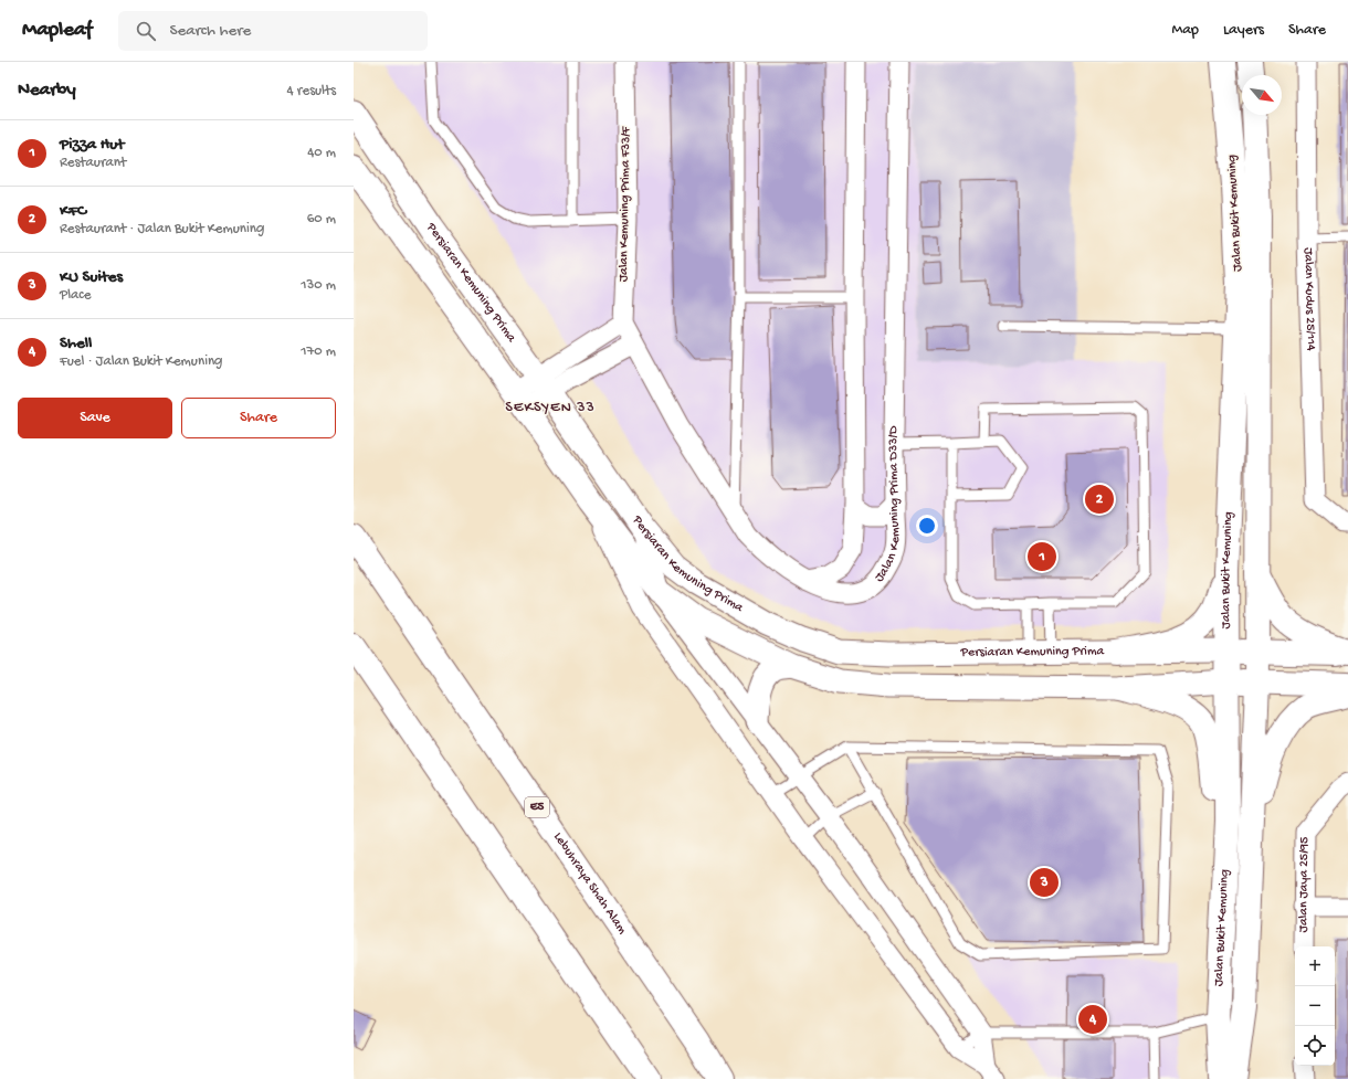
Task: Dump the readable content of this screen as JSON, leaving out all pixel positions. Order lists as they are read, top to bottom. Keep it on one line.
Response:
{"streets":{"main road":["Jalan Bukit Kemuning","E5","Lebuhraya Shah Alam"],"street":["Jalan Kemuning Prima F33/F","Persiaran Kemuning Prima","Jalan Kudus 25/114","Jalan Kemuning Prima D33/D","Jalan Jaya 25/95"]},"crossings":[["Jalan Kemuning Prima F33/F","Jalan Kemuning Prima D33/D"],["Jalan Bukit Kemuning","Persiaran Kemuning Prima"]],"districts":["SEKSYEN 33"],"north":"bottom right","page":{"header":"Mapleaf","search":"Search here","nav":["Map","Layers","Share"],"heading":["Nearby","4 results"],"list":[{"mark":"1","name":"Pizza Hut","note":"Restaurant","value":"40 m"},{"mark":"2","name":"KFC","note":"Restaurant · Jalan Bukit Kemuning","value":"60 m"},{"mark":"3","name":"KU Suites","note":"Place","value":"130 m"},{"mark":"4","name":"Shell","note":"Fuel · Jalan Bukit Kemuning","value":"170 m"}],"buttons":["Save","Share"],"pins":["2","1","3","4"],"map_buttons":["+","−"]}}
